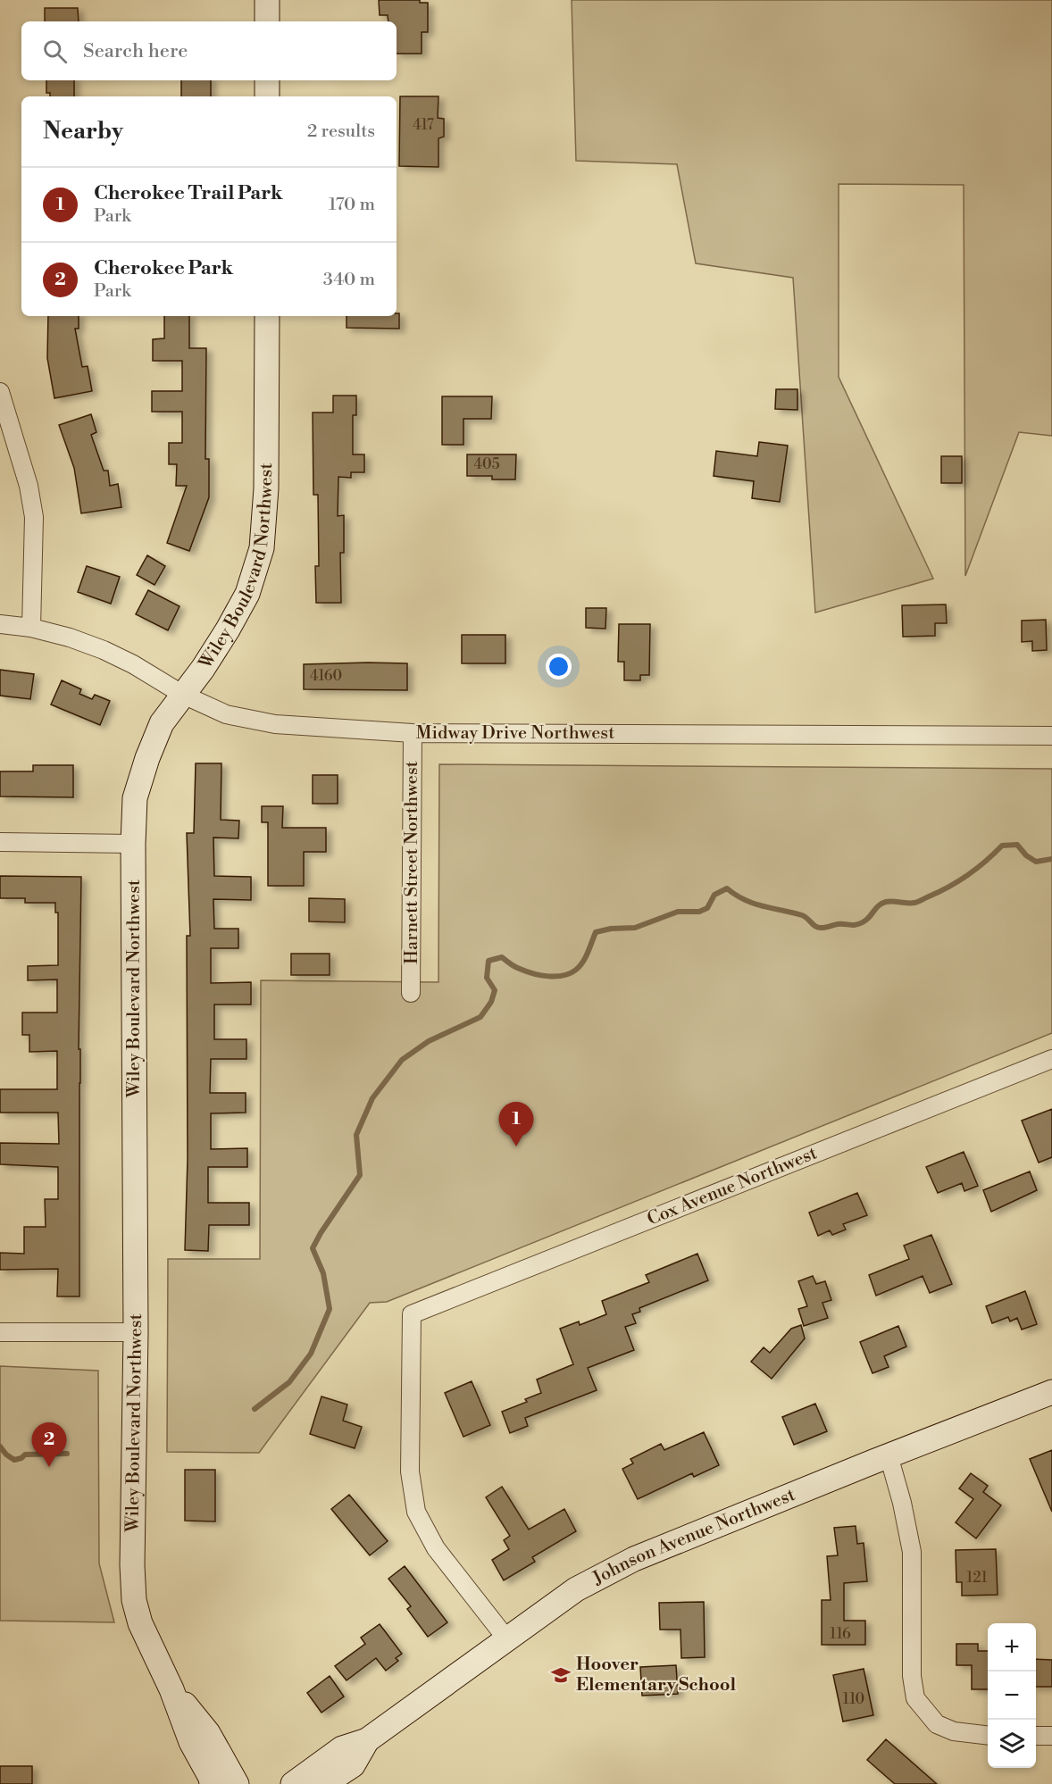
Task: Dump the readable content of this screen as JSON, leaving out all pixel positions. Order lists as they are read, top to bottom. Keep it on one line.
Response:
{"streets":{"street":["Wiley Boulevard Northwest","Midway Drive Northwest","Harnett Street Northwest","Cox Avenue Northwest","Johnson Avenue Northwest"]},"crossings":[["Wiley Boulevard Northwest","Midway Drive Northwest"],["Midway Drive Northwest","Harnett Street Northwest"],["Cox Avenue Northwest","Johnson Avenue Northwest"]],"places":{"school or university":["Hoover Elementary School"]},"house_numbers":["417","405","4160","121","116","110"],"page":{"search":"Search here","heading":["Nearby","2 results"],"list":[{"mark":"1","name":"Cherokee Trail Park","note":"Park","value":"170 m"},{"mark":"2","name":"Cherokee Park","note":"Park","value":"340 m"}],"pins":["1","2"],"map_buttons":["+","−"]}}
